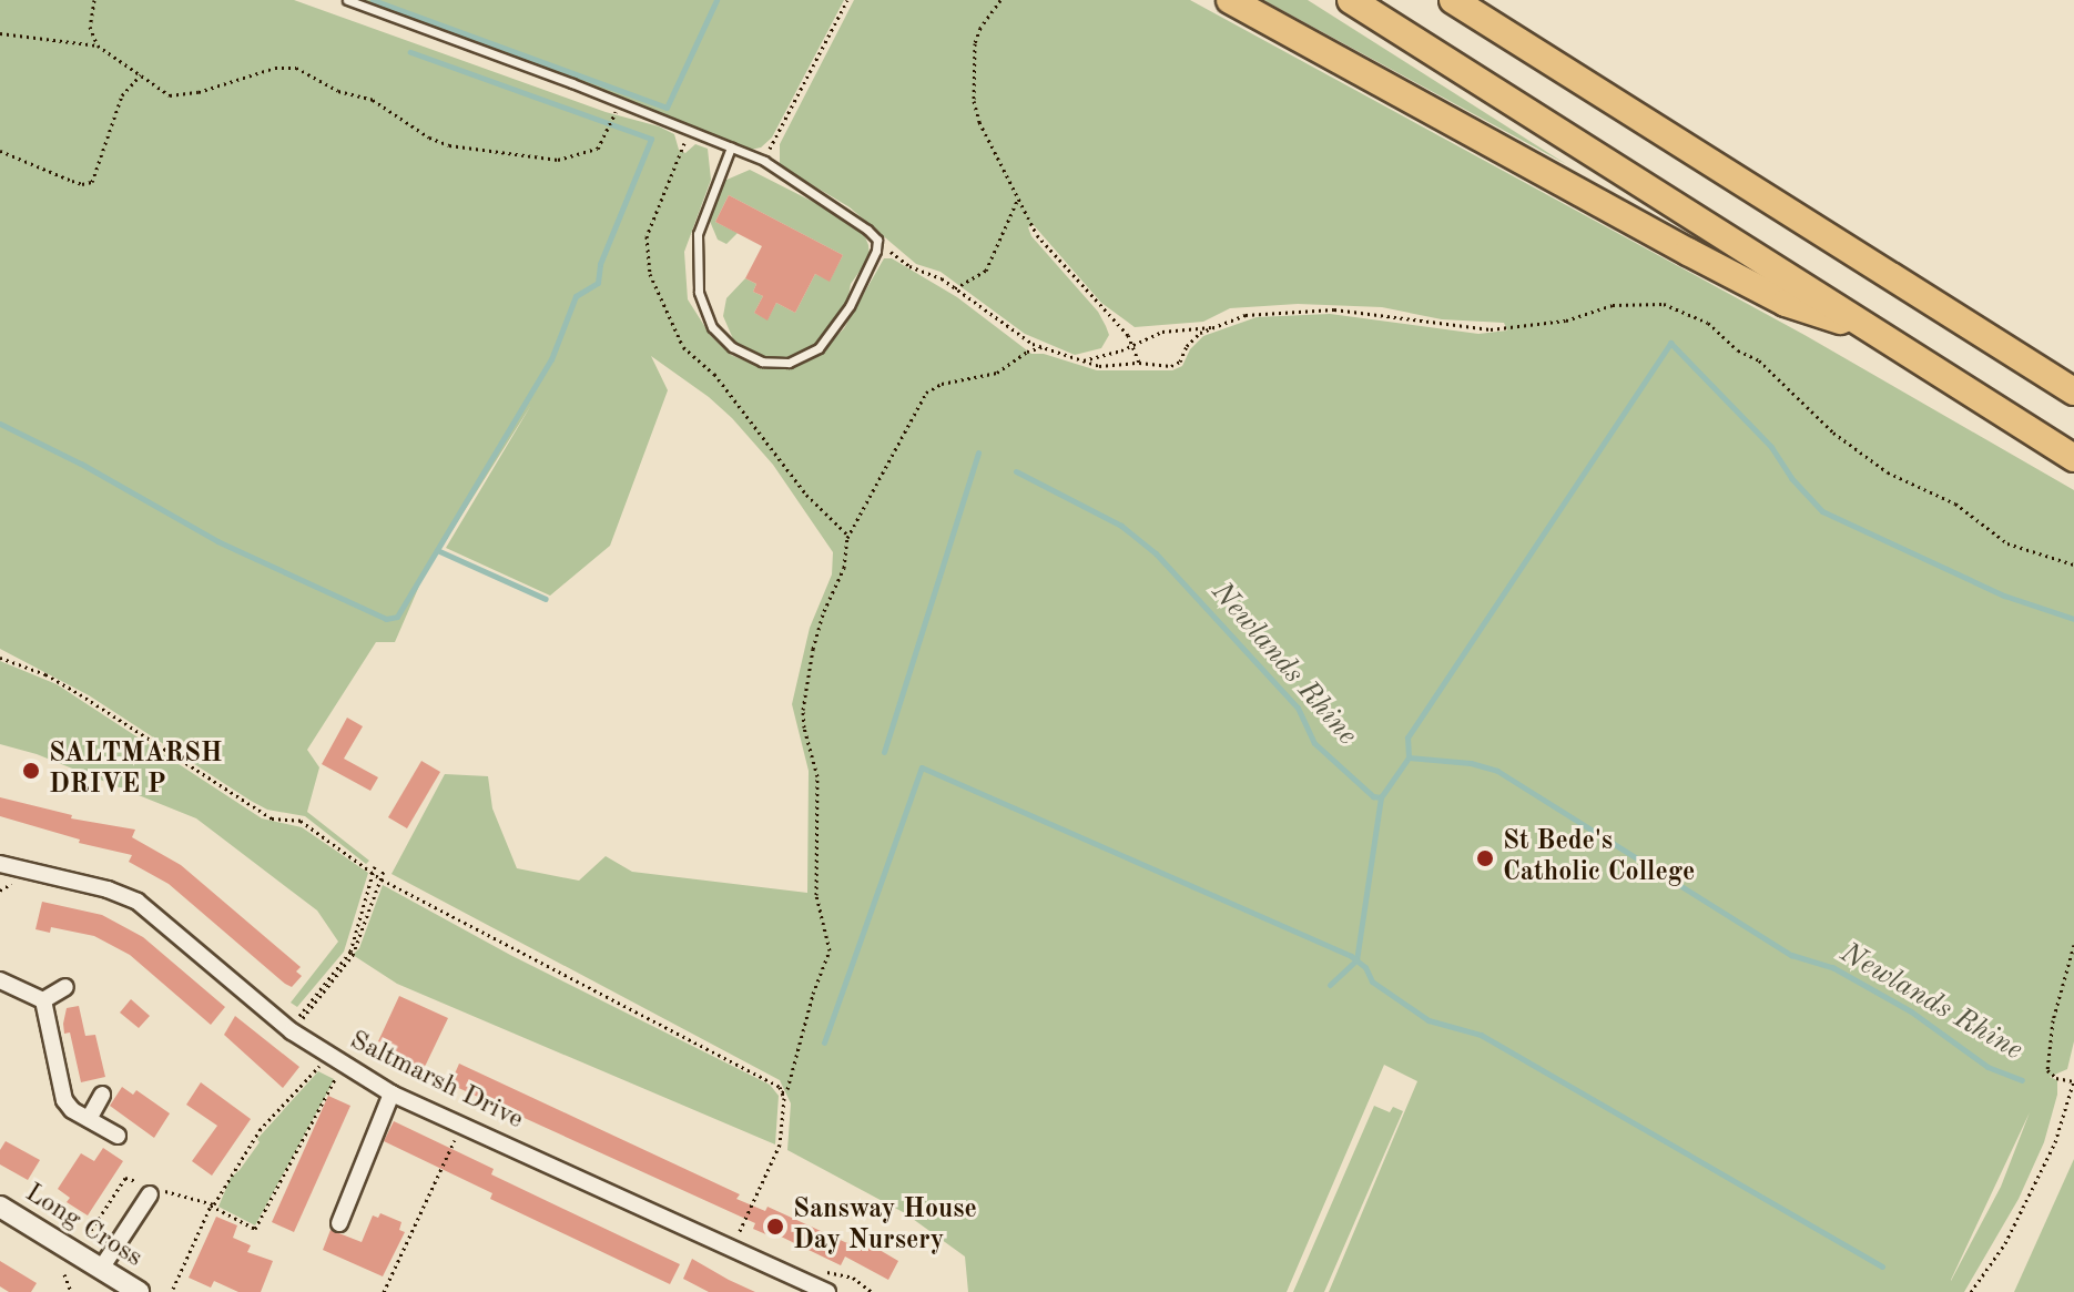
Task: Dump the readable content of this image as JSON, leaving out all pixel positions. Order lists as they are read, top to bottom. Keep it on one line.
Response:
{"streets":{"street":["Saltmarsh Drive","Long Cross"]},"water":["Newlands Rhine"],"places":["SALTMARSH DRIVE P","St Bede's Catholic College","Sansway House Day Nursery"]}
